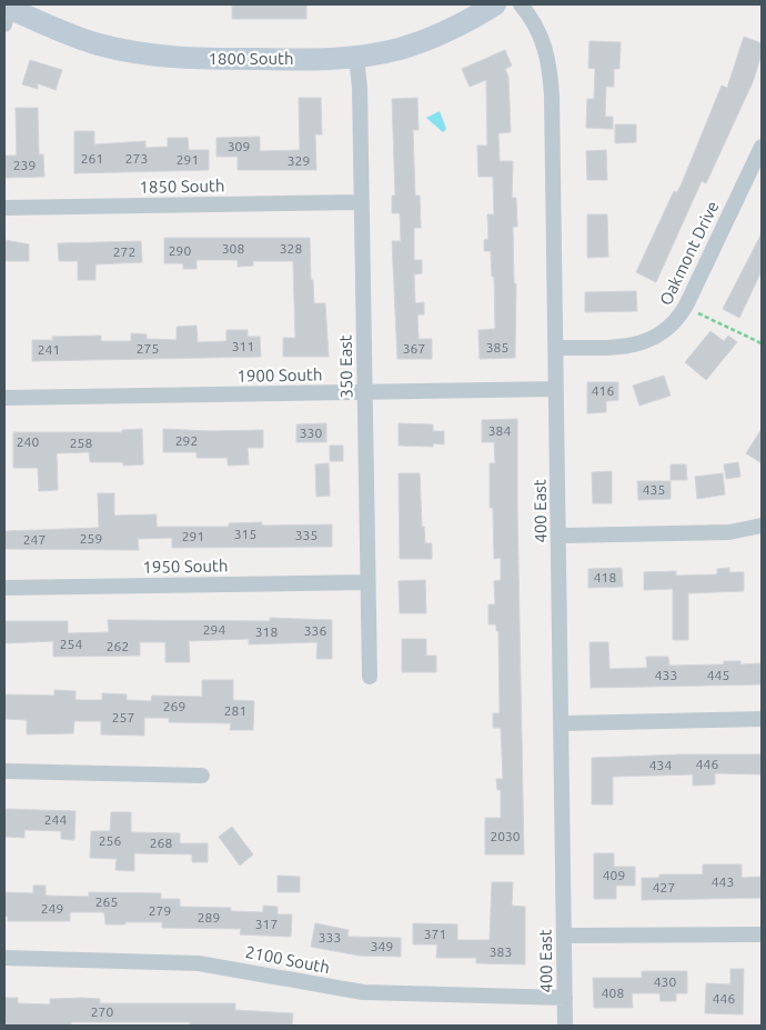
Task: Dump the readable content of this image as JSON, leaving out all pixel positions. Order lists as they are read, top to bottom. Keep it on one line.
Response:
{"streets":{"main road":["1800 South"],"street":["1850 South","Oakmont Drive","350 East","1900 South","400 East","1950 South","2100 South"]},"crossings":[["1800 South","350 East"],["1850 South","350 East"],["Oakmont Drive","400 East"],["350 East","1900 South"],["350 East","1950 South"],["1900 South","400 East"],["400 East","2100 South"]],"house_numbers":["309","261","273","291","329","239","308","328","290","272","311","385","275","367","241","416","384","330","292","240","258","435","315","335","291","259","247","418","294","336","318","254","262","433","445","269","281","257","446","434","244","2030","256","268","409","443","427","265","249","279","289","317","371","333","349","383","430","408","446","270"]}
